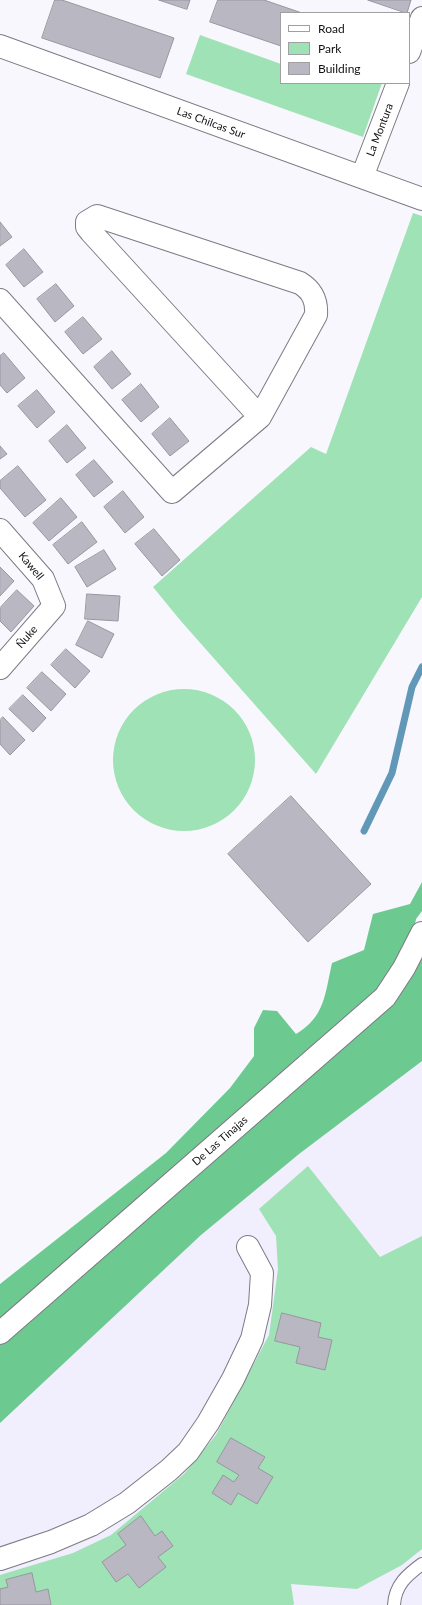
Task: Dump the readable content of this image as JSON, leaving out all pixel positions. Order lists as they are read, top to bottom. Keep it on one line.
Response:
{"streets":{"street":["Las Chilcas Sur","La Montura","Kawell","Ñuke","De Las Tinajas"]},"crossings":[["Las Chilcas Sur","La Montura"],["Kawell","Ñuke"]],"legend":["Road","Park","Building"]}
